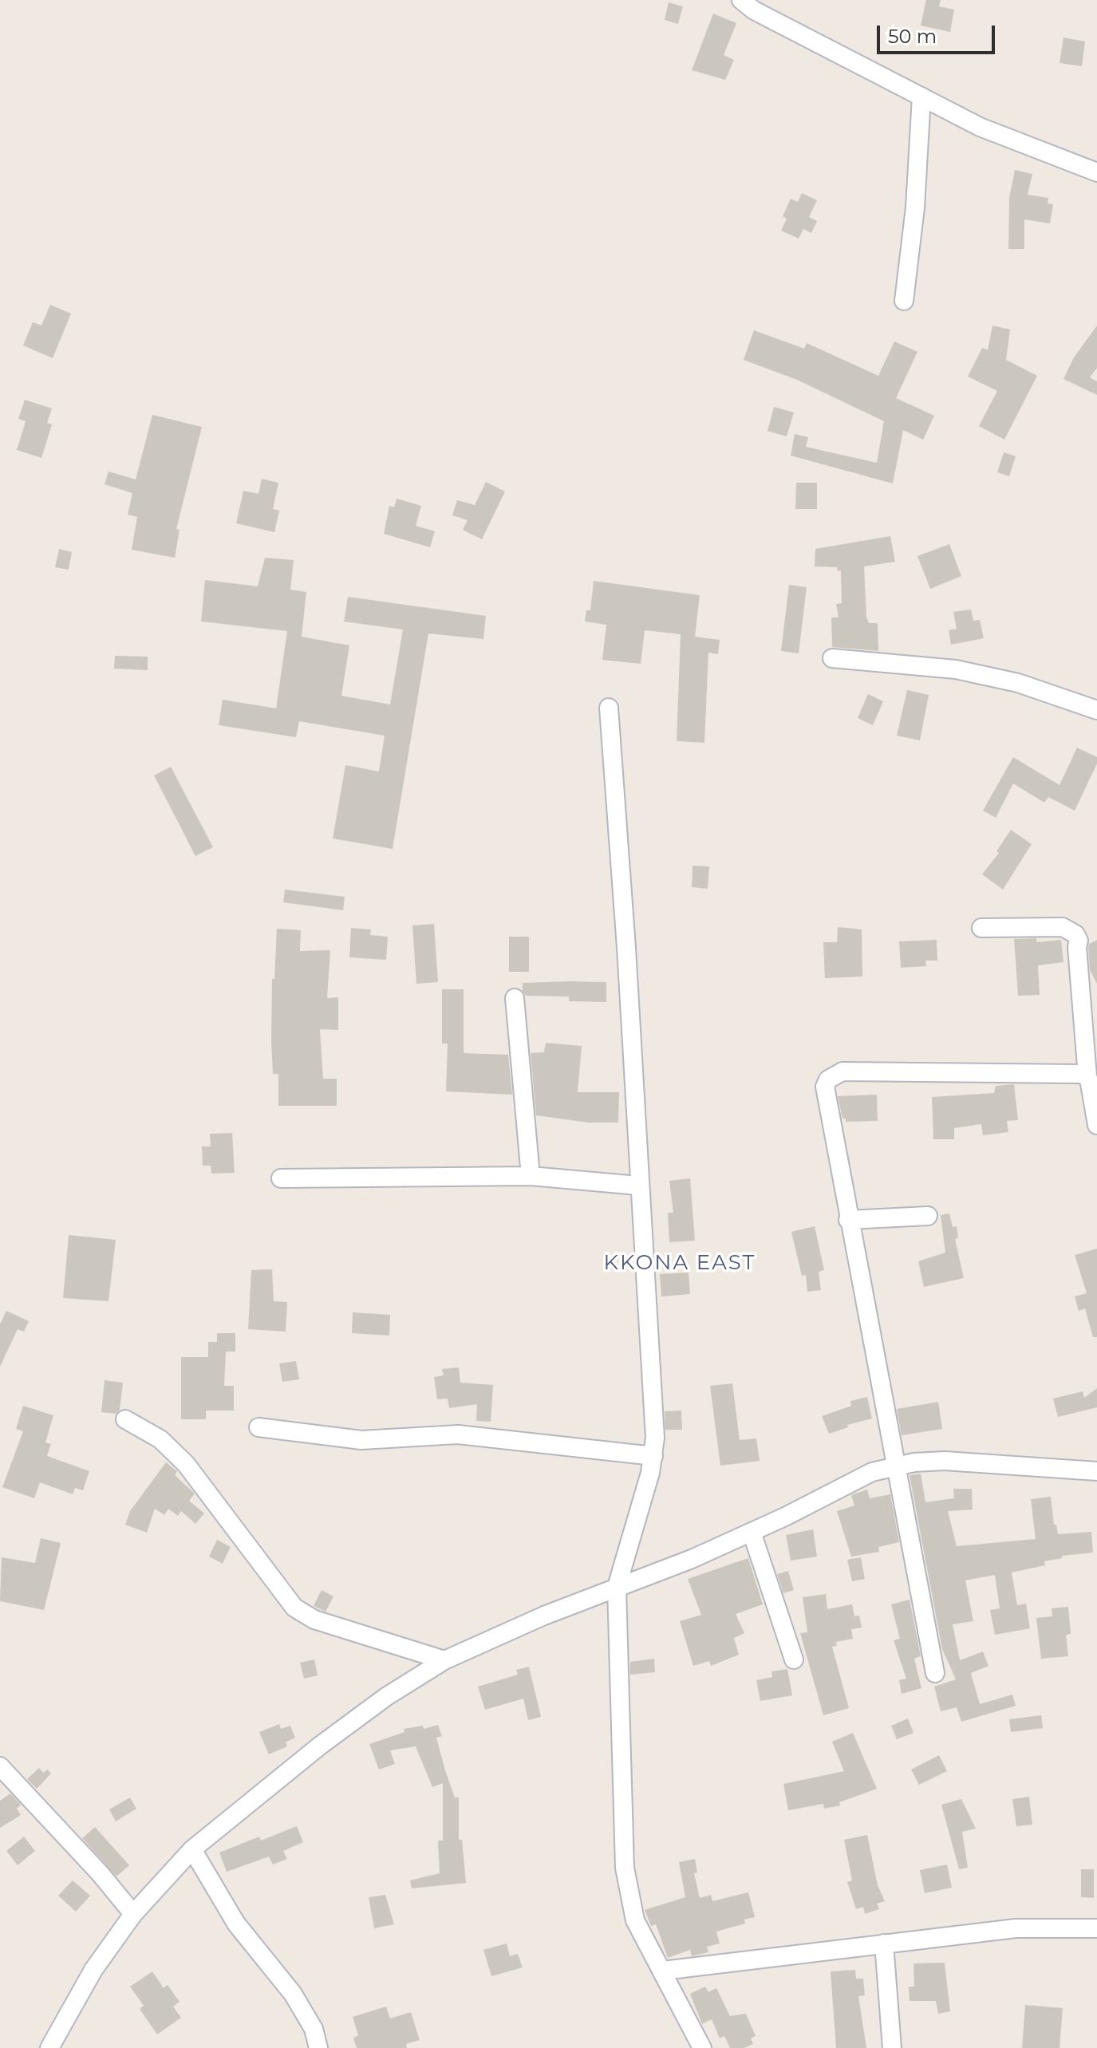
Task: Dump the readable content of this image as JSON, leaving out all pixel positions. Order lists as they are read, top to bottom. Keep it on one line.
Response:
{"districts":["KKONA EAST"],"scale_bar":"50 m"}
